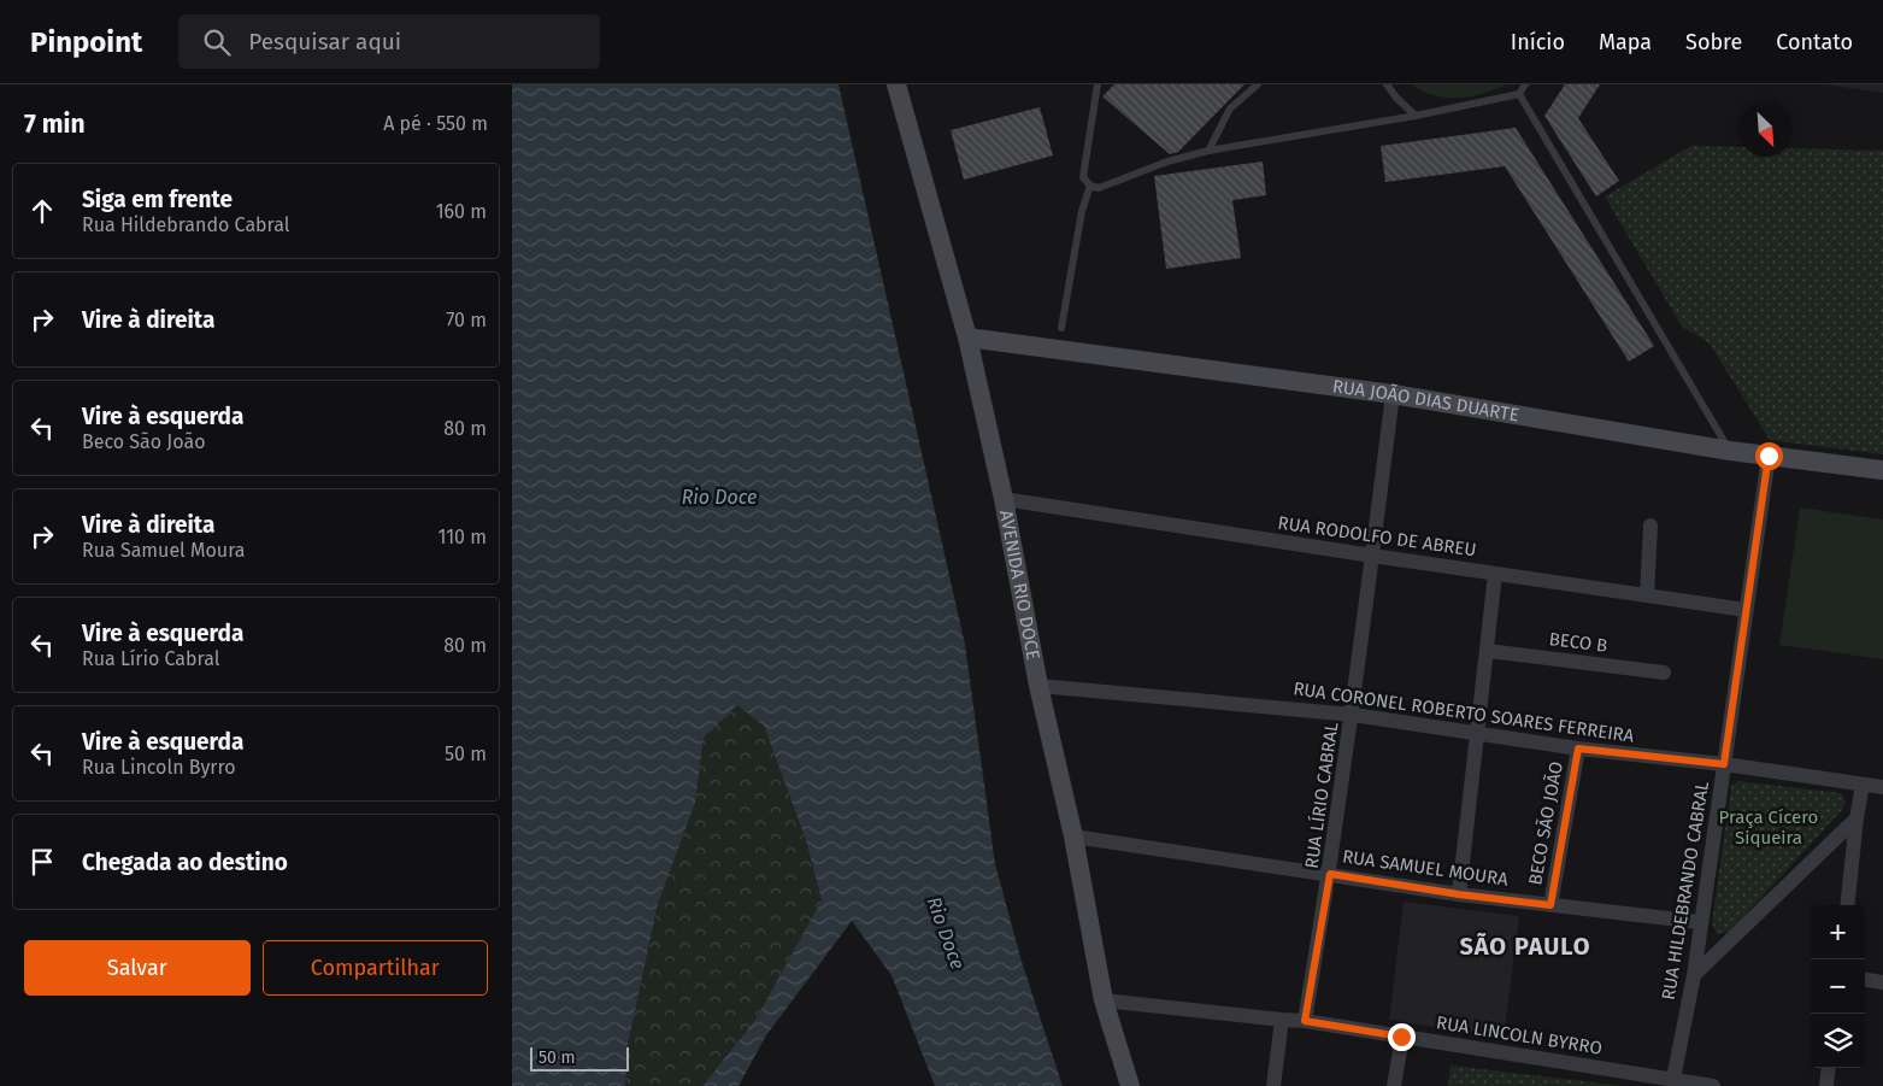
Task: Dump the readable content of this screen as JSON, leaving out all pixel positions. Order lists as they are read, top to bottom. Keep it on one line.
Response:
{"streets":{"street":["RUA JOÃO DIAS DUARTE","RUA RODOLFO DE ABREU","AVENIDA RIO DOCE","BECO B","RUA CORONEL ROBERTO SOARES FERREIRA","RUA LÍRIO CABRAL","BECO SÃO JOÃO","RUA SAMUEL MOURA","RUA HILDEBRANDO CABRAL","RUA LINCOLN BYRRO"]},"crossings":[["RUA JOÃO DIAS DUARTE","AVENIDA RIO DOCE"],["RUA JOÃO DIAS DUARTE","RUA LÍRIO CABRAL"],["RUA JOÃO DIAS DUARTE","RUA HILDEBRANDO CABRAL"],["RUA RODOLFO DE ABREU","AVENIDA RIO DOCE"],["RUA RODOLFO DE ABREU","RUA LÍRIO CABRAL"],["RUA RODOLFO DE ABREU","RUA HILDEBRANDO CABRAL"],["AVENIDA RIO DOCE","RUA CORONEL ROBERTO SOARES FERREIRA"],["AVENIDA RIO DOCE","RUA SAMUEL MOURA"],["AVENIDA RIO DOCE","RUA LINCOLN BYRRO"],["RUA CORONEL ROBERTO SOARES FERREIRA","RUA LÍRIO CABRAL"],["RUA CORONEL ROBERTO SOARES FERREIRA","BECO SÃO JOÃO"],["RUA CORONEL ROBERTO SOARES FERREIRA","RUA HILDEBRANDO CABRAL"],["RUA LÍRIO CABRAL","RUA SAMUEL MOURA"],["RUA LÍRIO CABRAL","RUA LINCOLN BYRRO"],["BECO SÃO JOÃO","RUA SAMUEL MOURA"],["RUA SAMUEL MOURA","RUA HILDEBRANDO CABRAL"],["RUA HILDEBRANDO CABRAL","RUA LINCOLN BYRRO"]],"districts":["SÃO PAULO"],"water":["Rio Doce"],"parks":["Praça Cícero Siqueira"],"scale_bar":"50 m","north":"bottom right","page":{"header":"Pinpoint","search":"Pesquisar aqui","nav":["Início","Mapa","Sobre","Contato"],"heading":["7 min","A pé · 550 m"],"list":[["Siga em frente","Rua Hildebrando Cabral","160 m"],["Vire à direita","70 m"],["Vire à esquerda","Beco São João","80 m"],["Vire à direita","Rua Samuel Moura","110 m"],["Vire à esquerda","Rua Lírio Cabral","80 m"],["Vire à esquerda","Rua Lincoln Byrro","50 m"],"Chegada ao destino"],"map_buttons":["+","−"],"buttons":["Salvar","Compartilhar"],"scale":"50 m"}}
